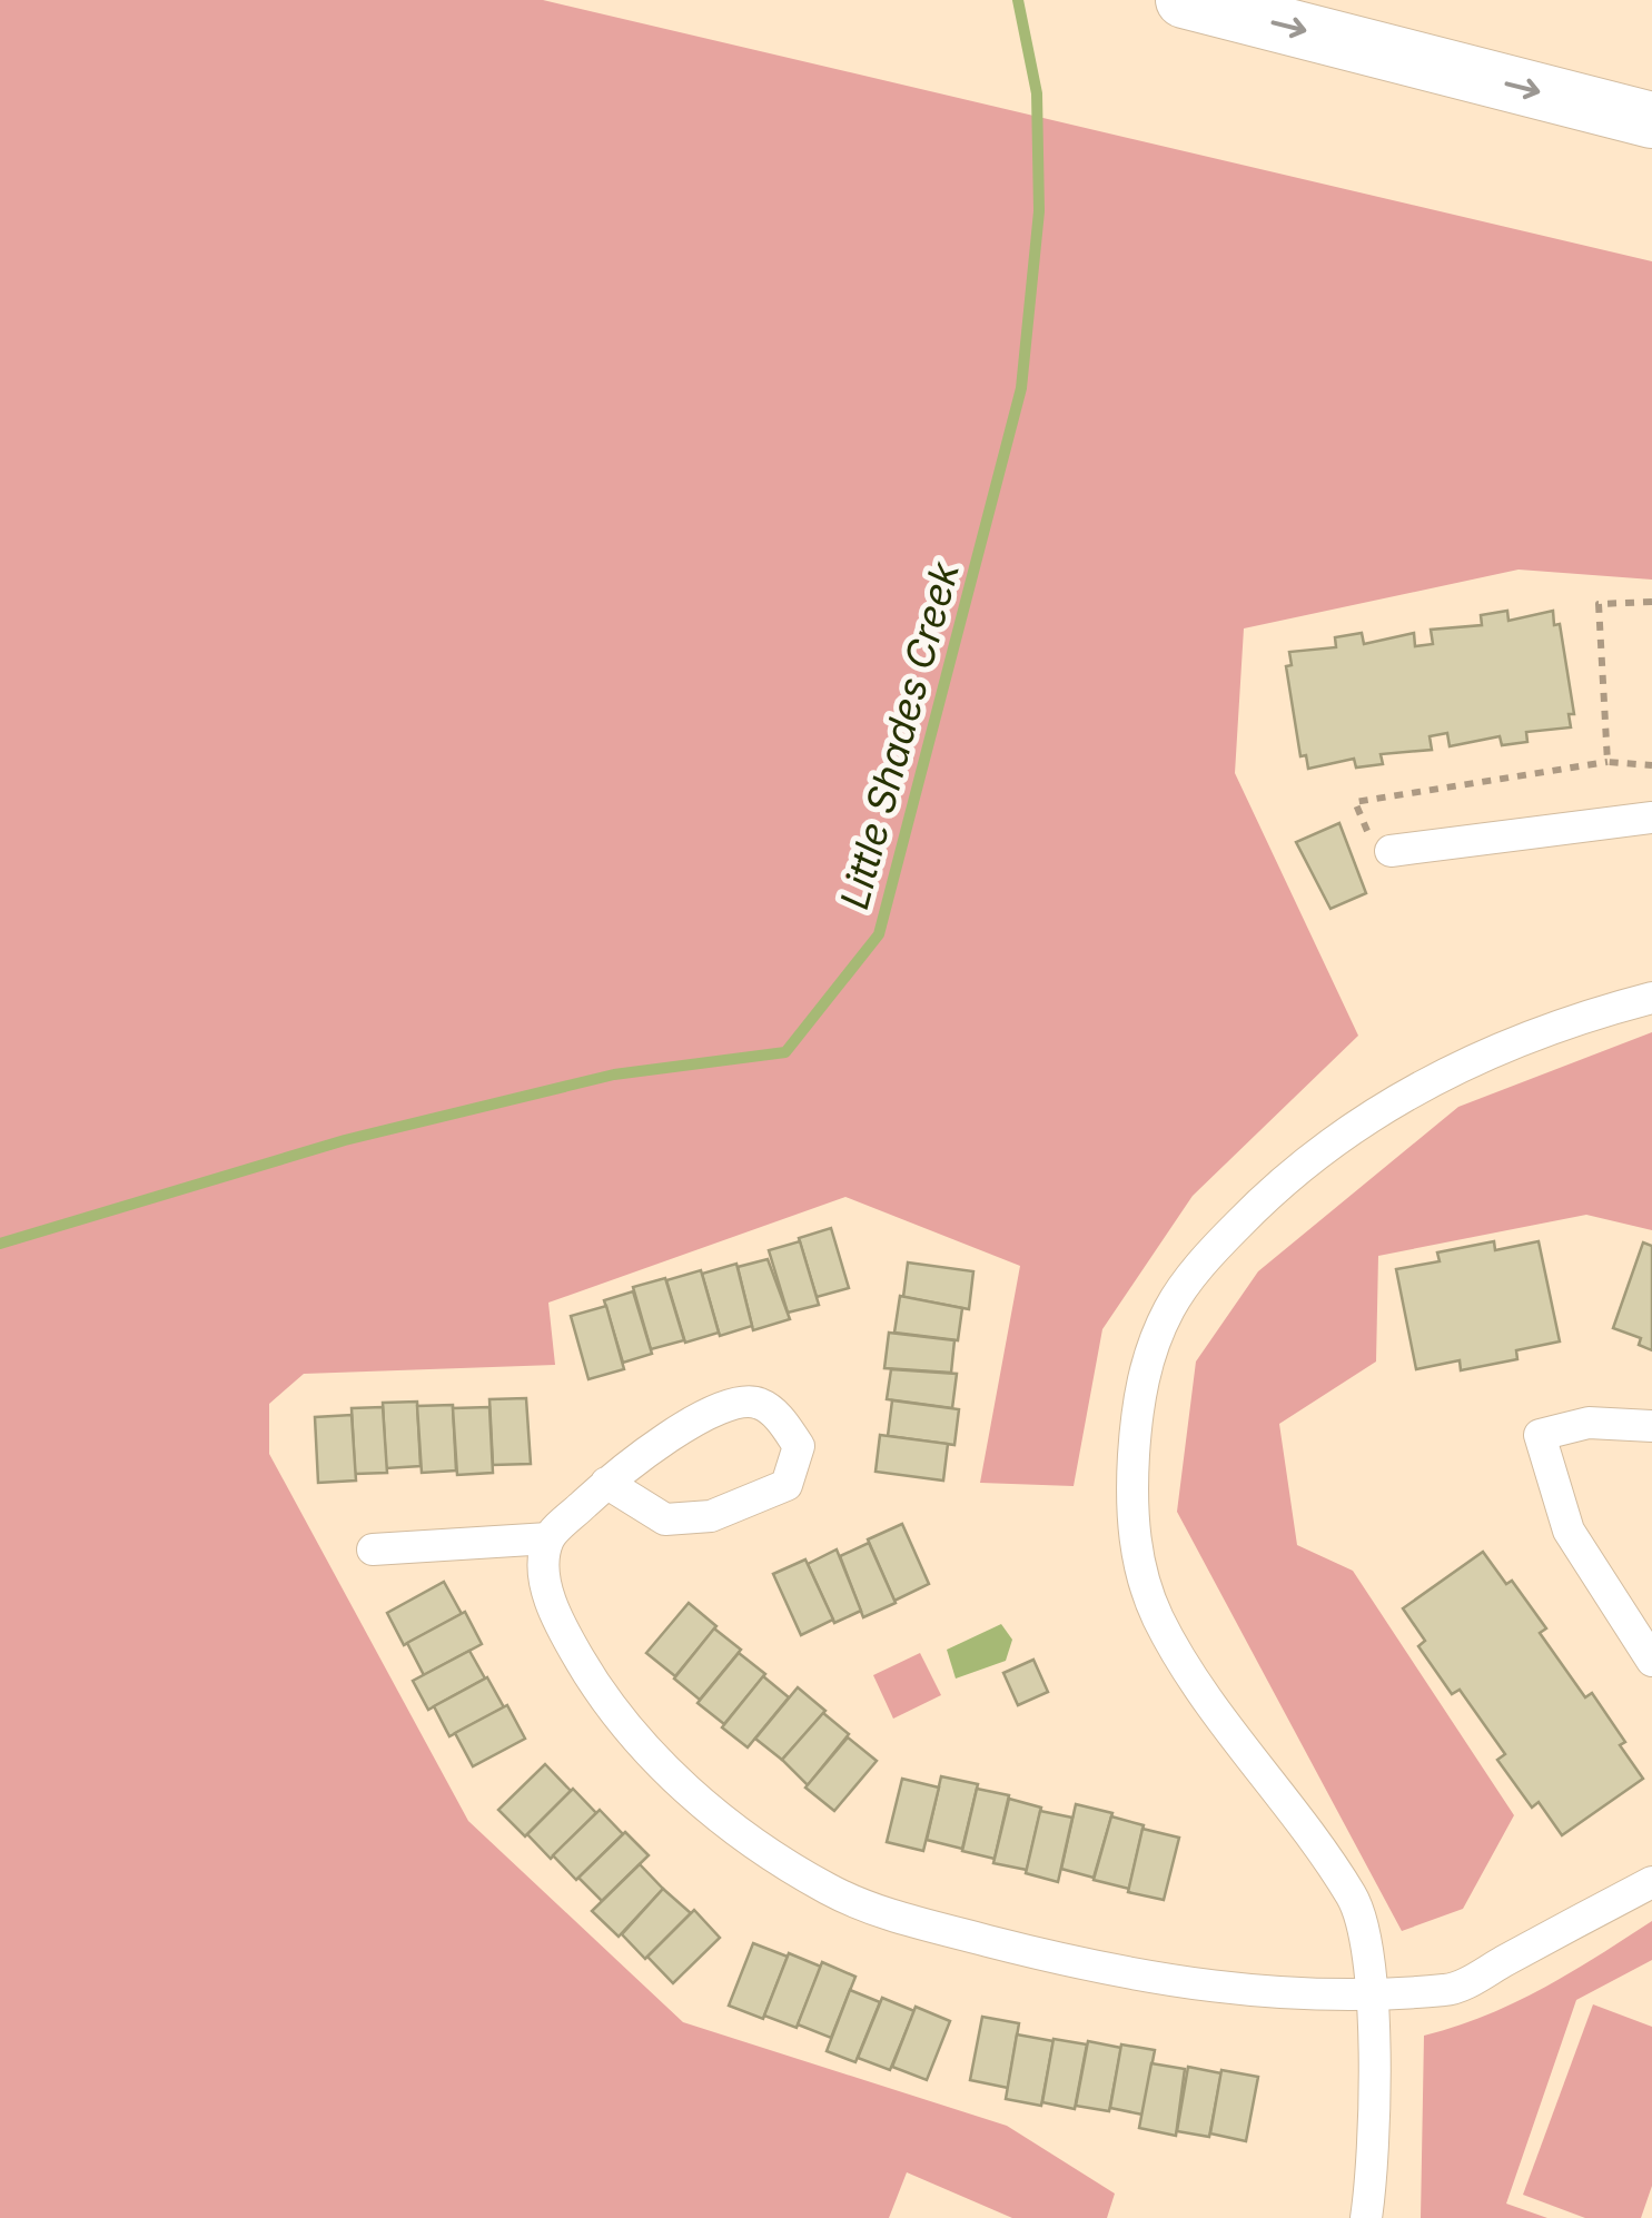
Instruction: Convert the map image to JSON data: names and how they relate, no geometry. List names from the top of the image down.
{
  "water": ["Little Shades Creek"]
}
